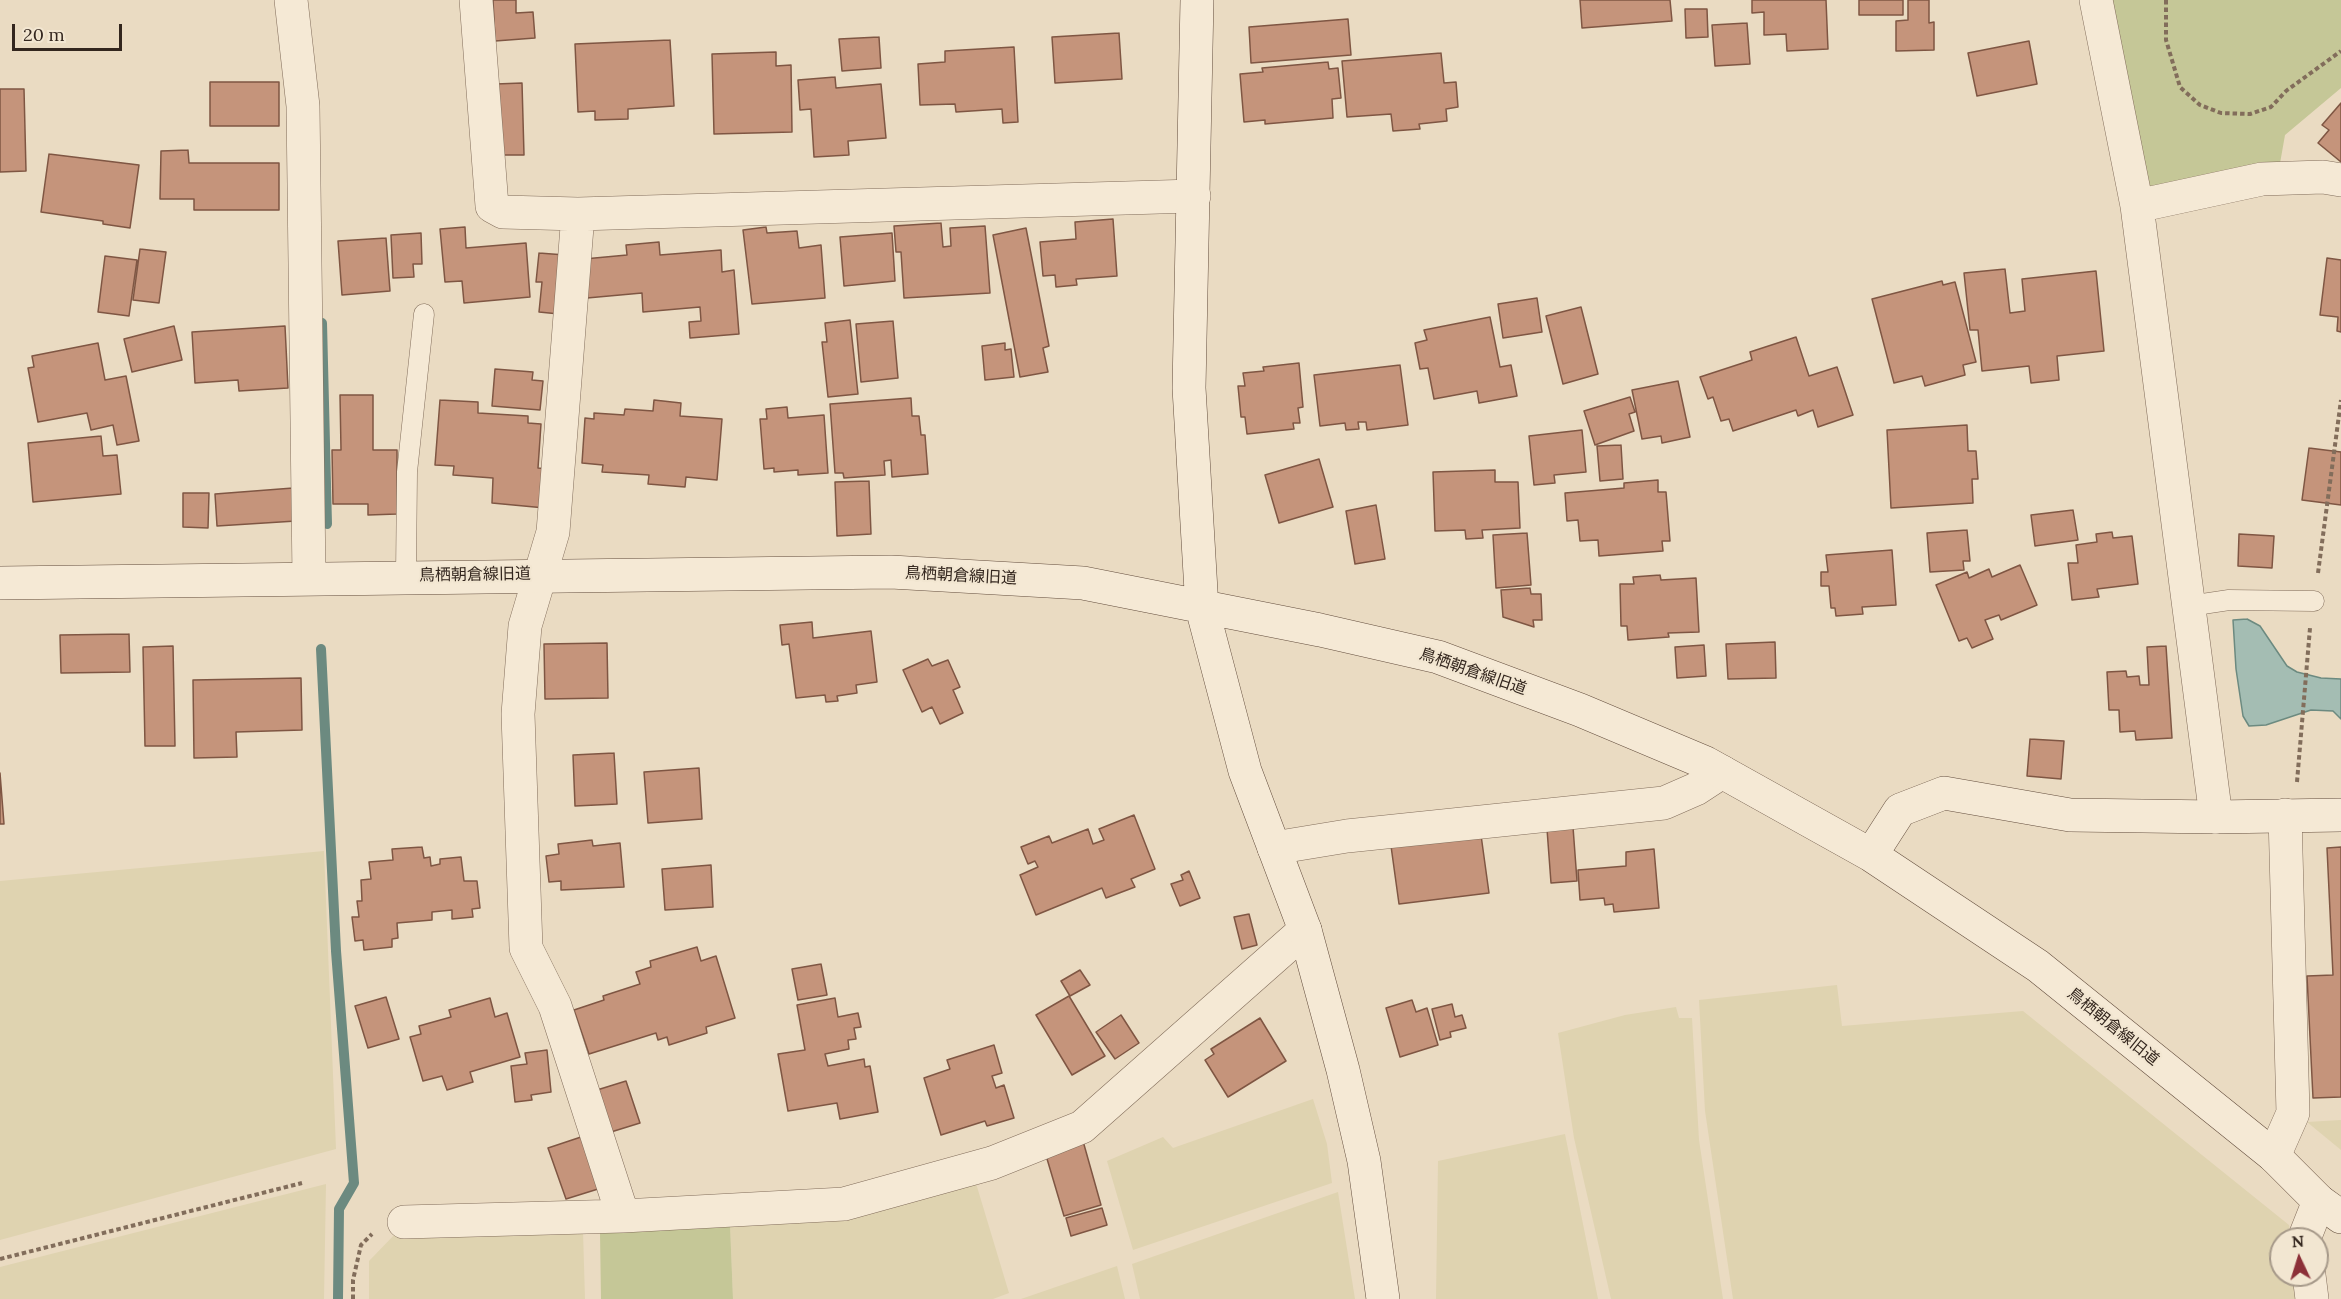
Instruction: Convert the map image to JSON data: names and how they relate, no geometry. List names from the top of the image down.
{
  "streets": {
    "street": ["鳥栖朝倉線旧道"]
  },
  "scale_bar": "20 m",
  "north": "top"
}
